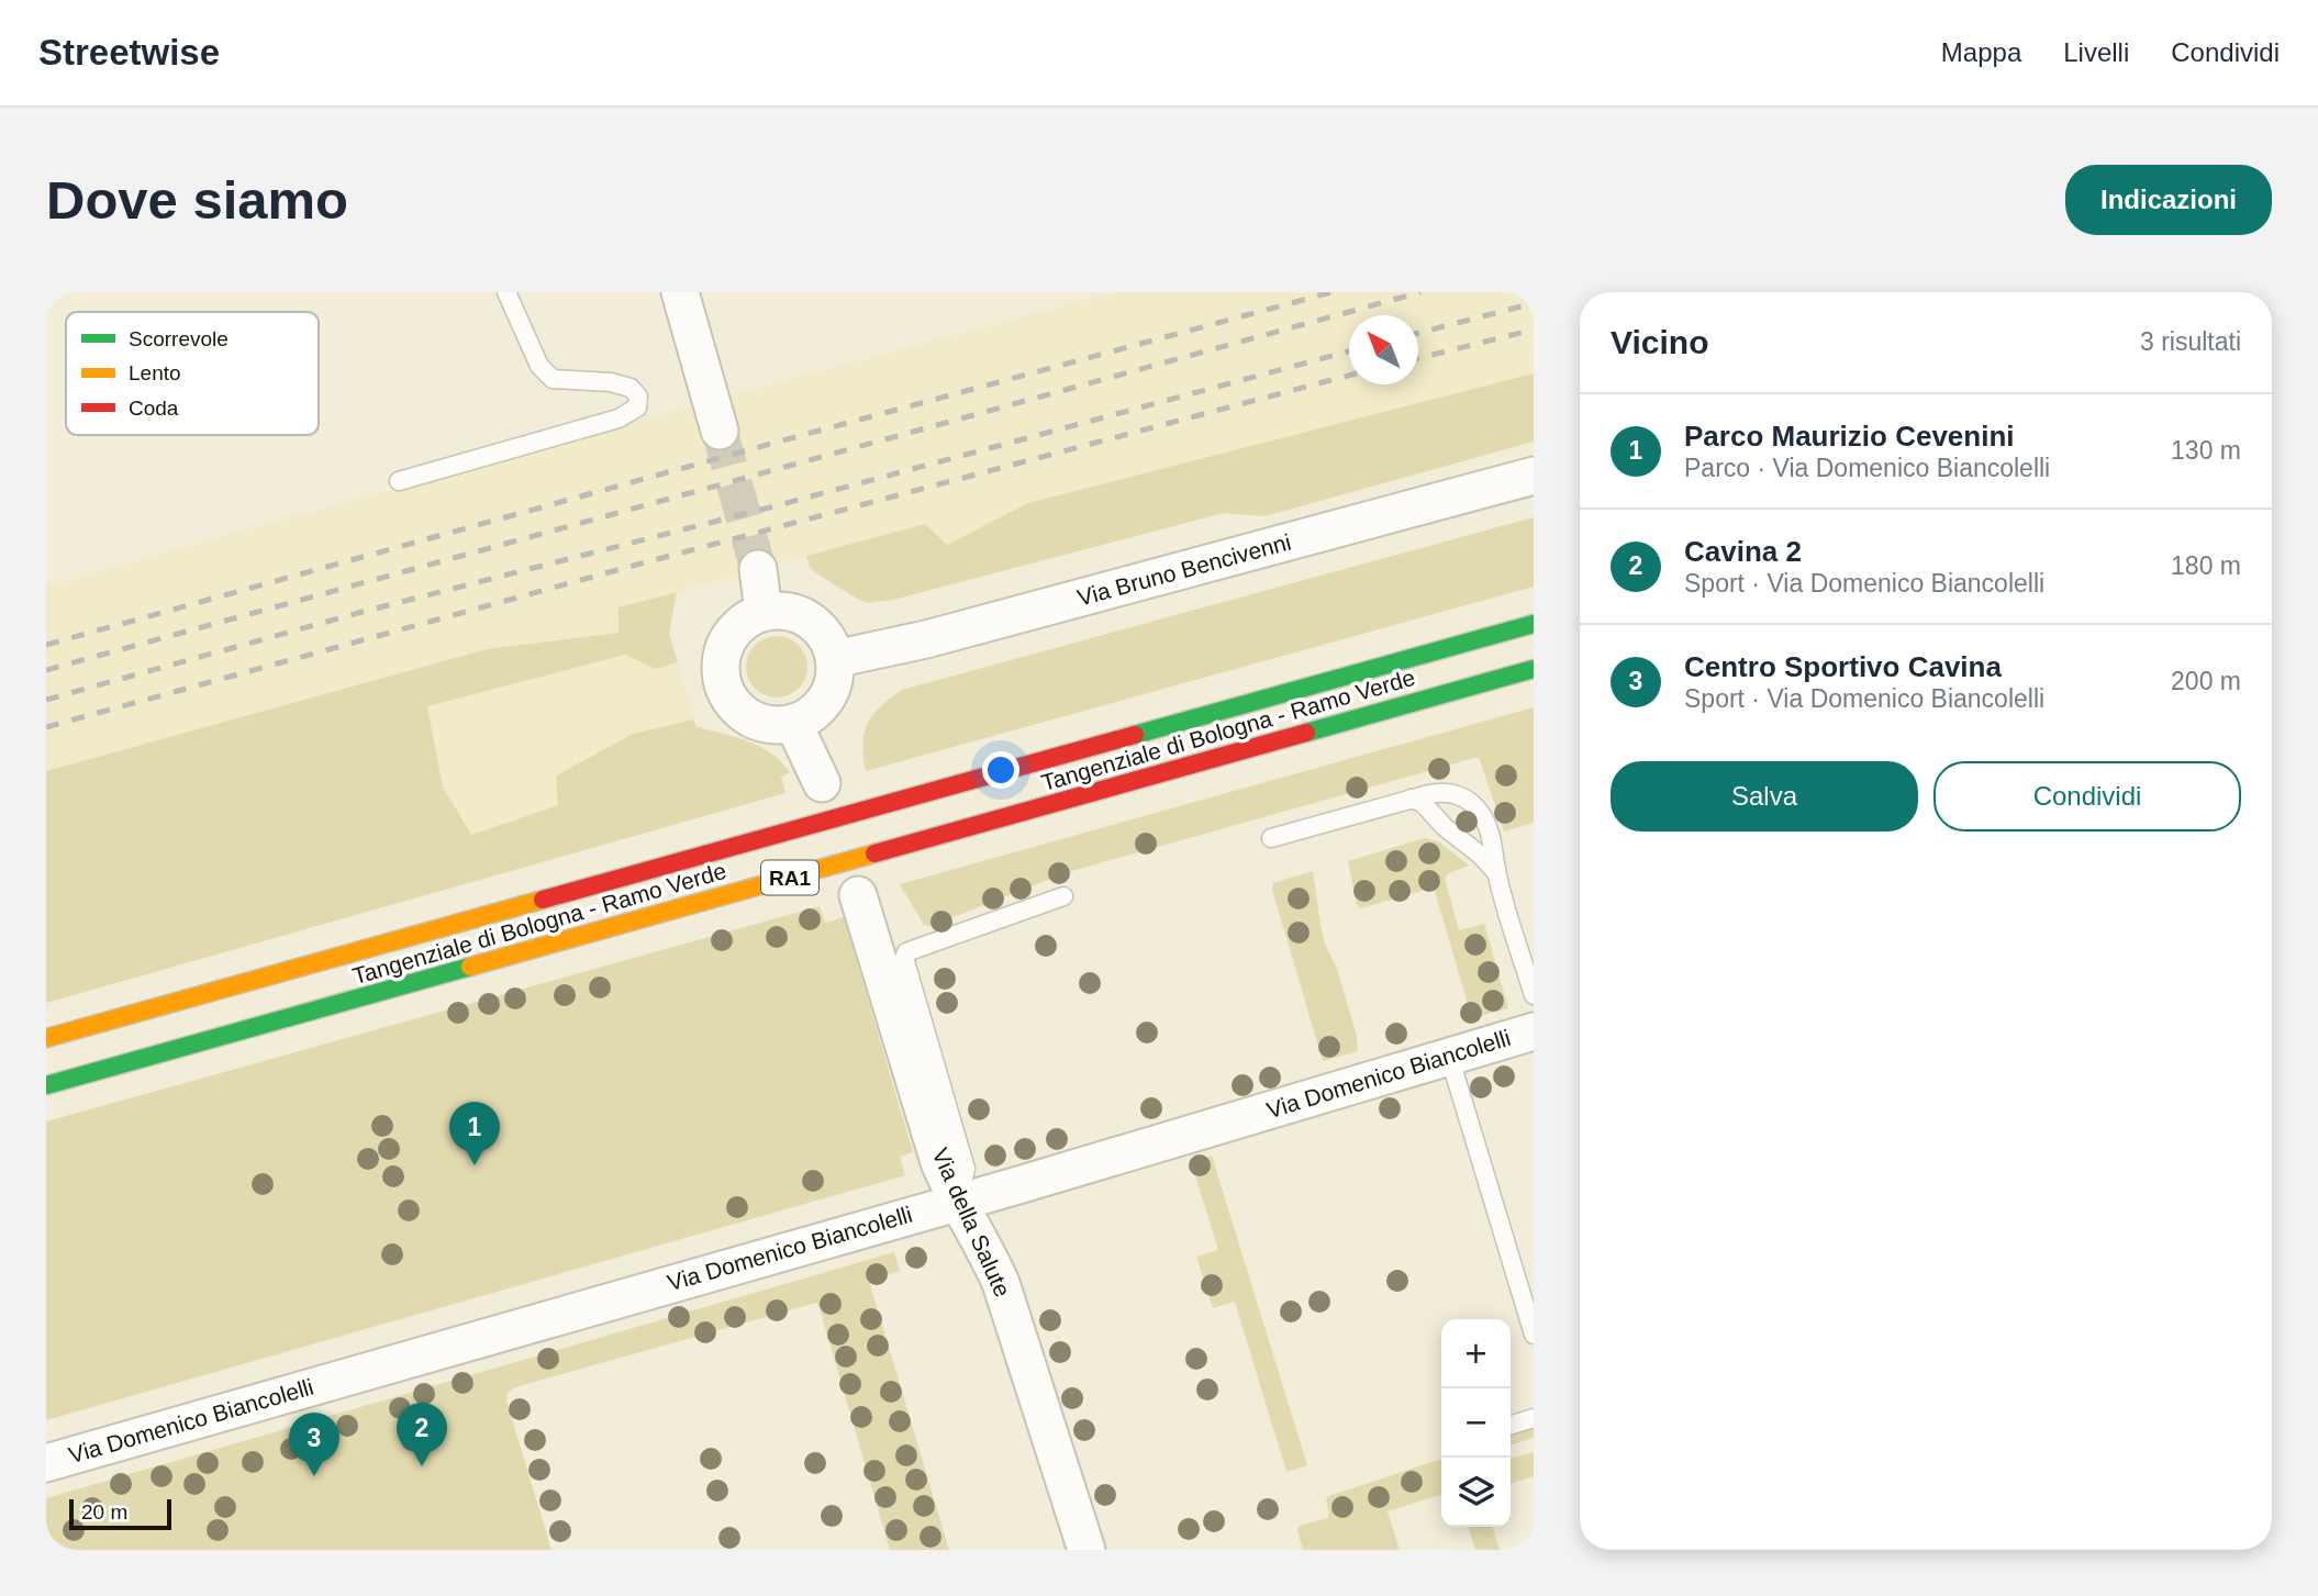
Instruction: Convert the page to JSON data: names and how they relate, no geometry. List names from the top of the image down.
{
  "streets": {
    "highway": ["Tangenziale di Bologna - Ramo Verde", "RA1"],
    "street": ["Via Bruno Bencivenni", "Via Domenico Biancolelli", "Via della Salute"]
  },
  "crossings": [
    ["Via Domenico Biancolelli", "Via della Salute"]
  ],
  "legend": ["Scorrevole", "Lento", "Coda"],
  "scale_bar": "20 m",
  "north": "top left",
  "page": {
    "header": "Streetwise",
    "nav": ["Mappa", "Livelli", "Condividi"],
    "buttons": [
      "Indicazioni",
      ["Salva", "Condividi"]
    ],
    "title": "Dove siamo",
    "heading": ["Vicino", "3 risultati"],
    "list": [
      {
        "mark": "1",
        "name": "Parco Maurizio Cevenini",
        "note": "Parco · Via Domenico Biancolelli",
        "value": "130 m"
      },
      {
        "mark": "2",
        "name": "Cavina 2",
        "note": "Sport · Via Domenico Biancolelli",
        "value": "180 m"
      },
      {
        "mark": "3",
        "name": "Centro Sportivo Cavina",
        "note": "Sport · Via Domenico Biancolelli",
        "value": "200 m"
      }
    ],
    "pins": ["1", "2", "3"],
    "map_buttons": ["+", "−"],
    "scale": "20 m"
  }
}
